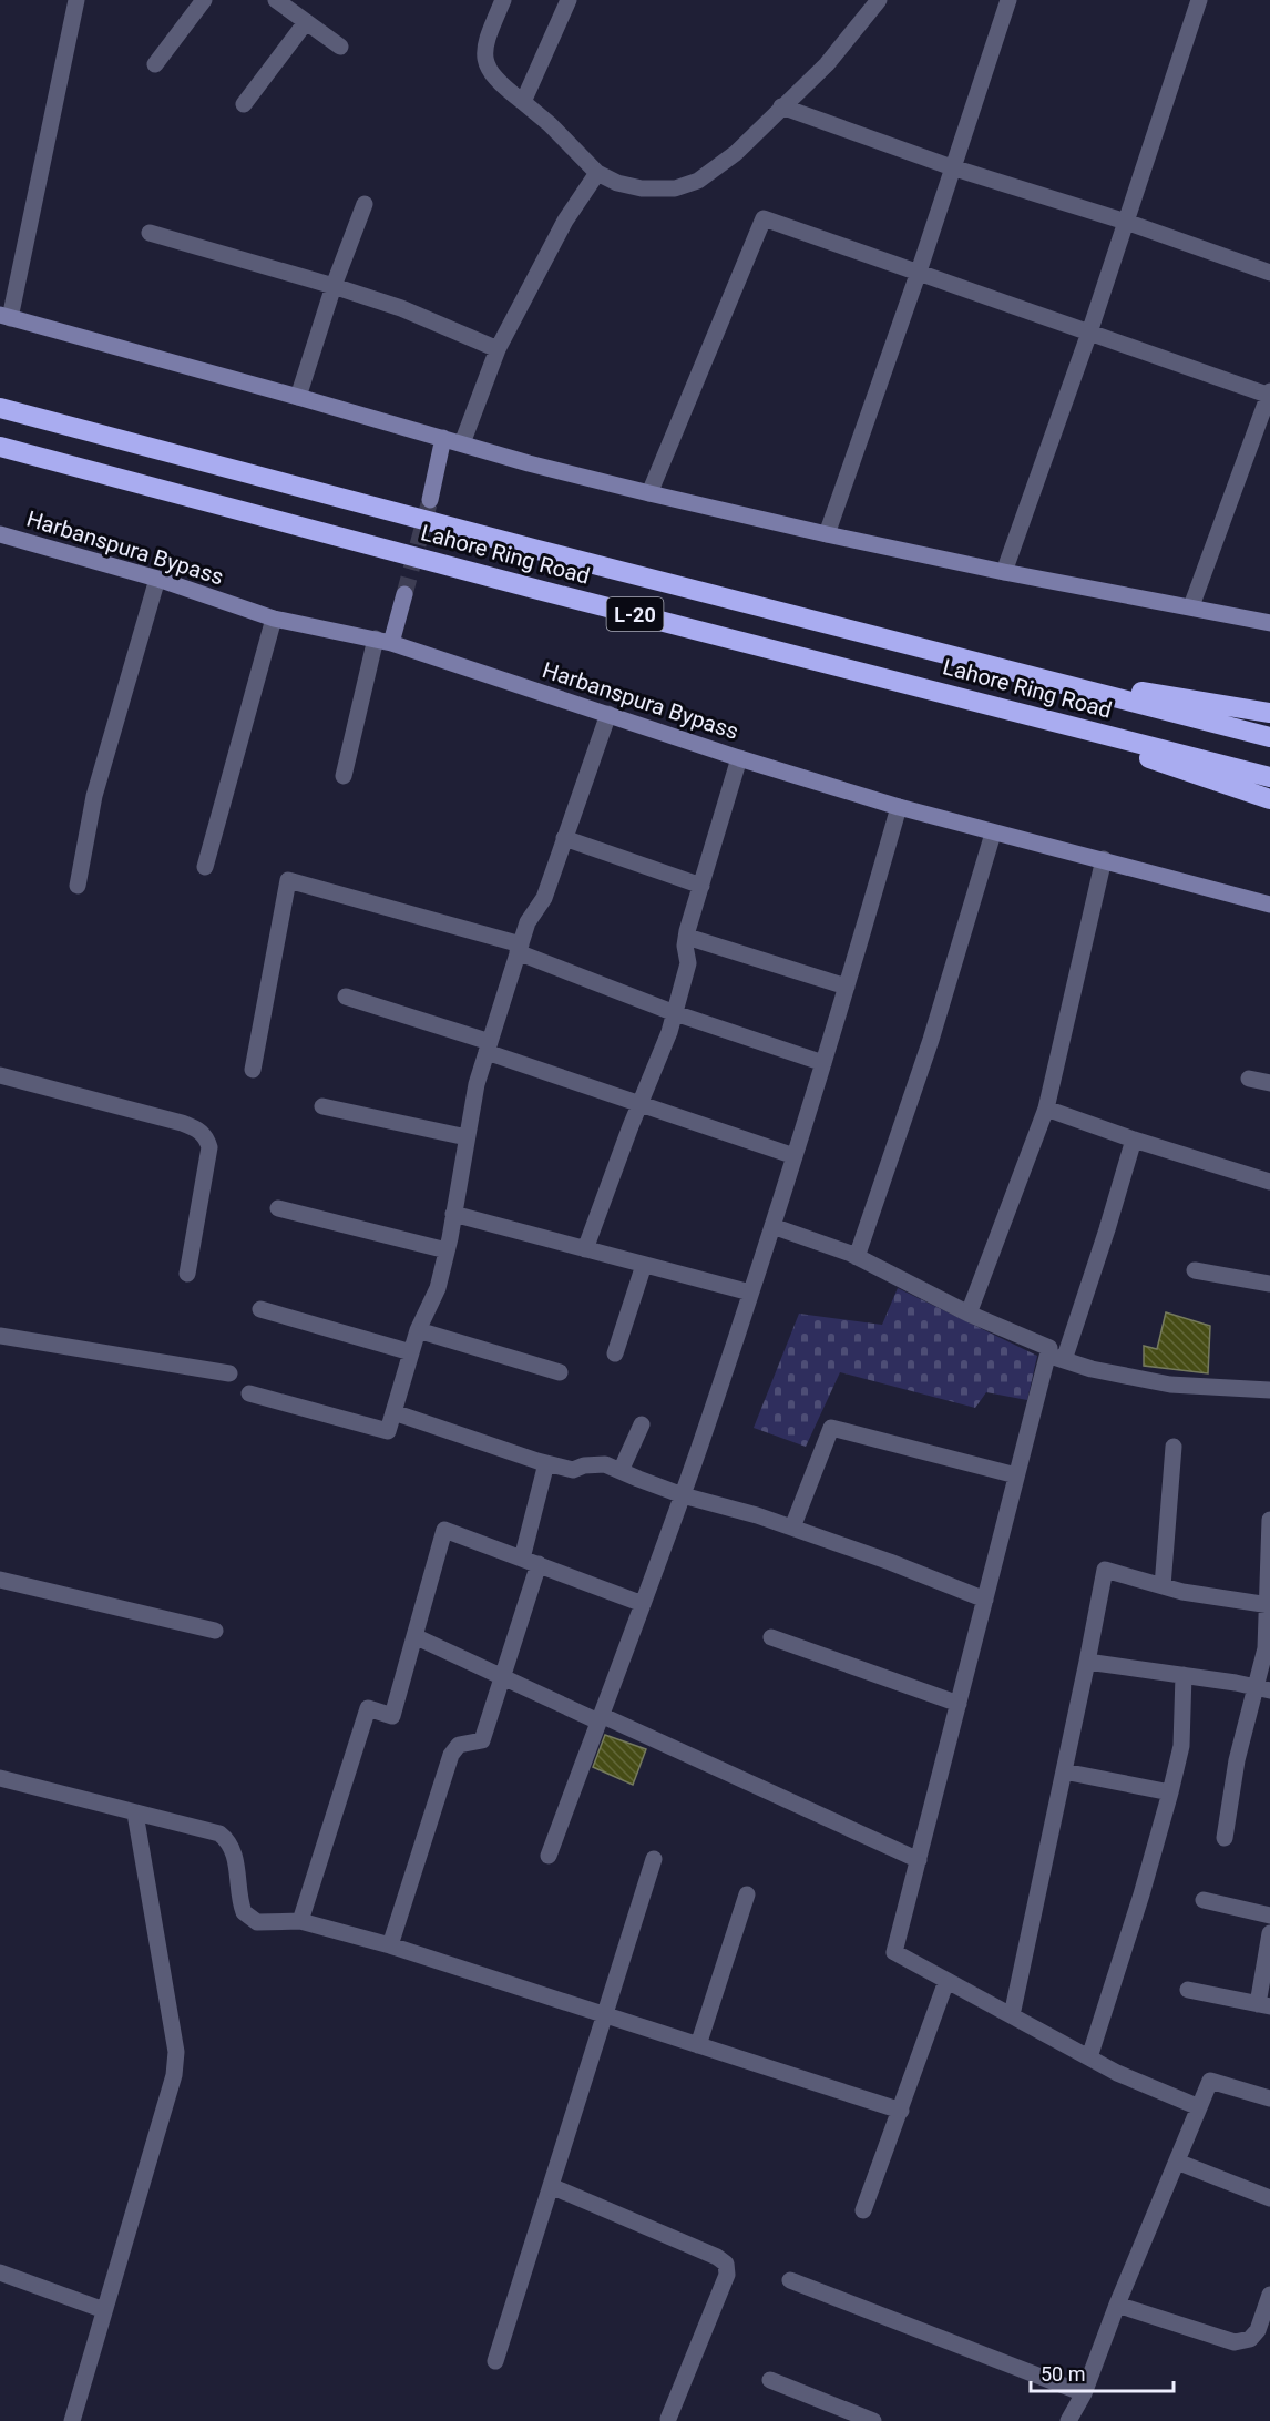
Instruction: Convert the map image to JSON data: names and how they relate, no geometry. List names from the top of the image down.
{
  "streets": {
    "highway": ["Lahore Ring Road", "L-20"],
    "street": ["Harbanspura Bypass"]
  },
  "scale_bar": "50 m"
}
